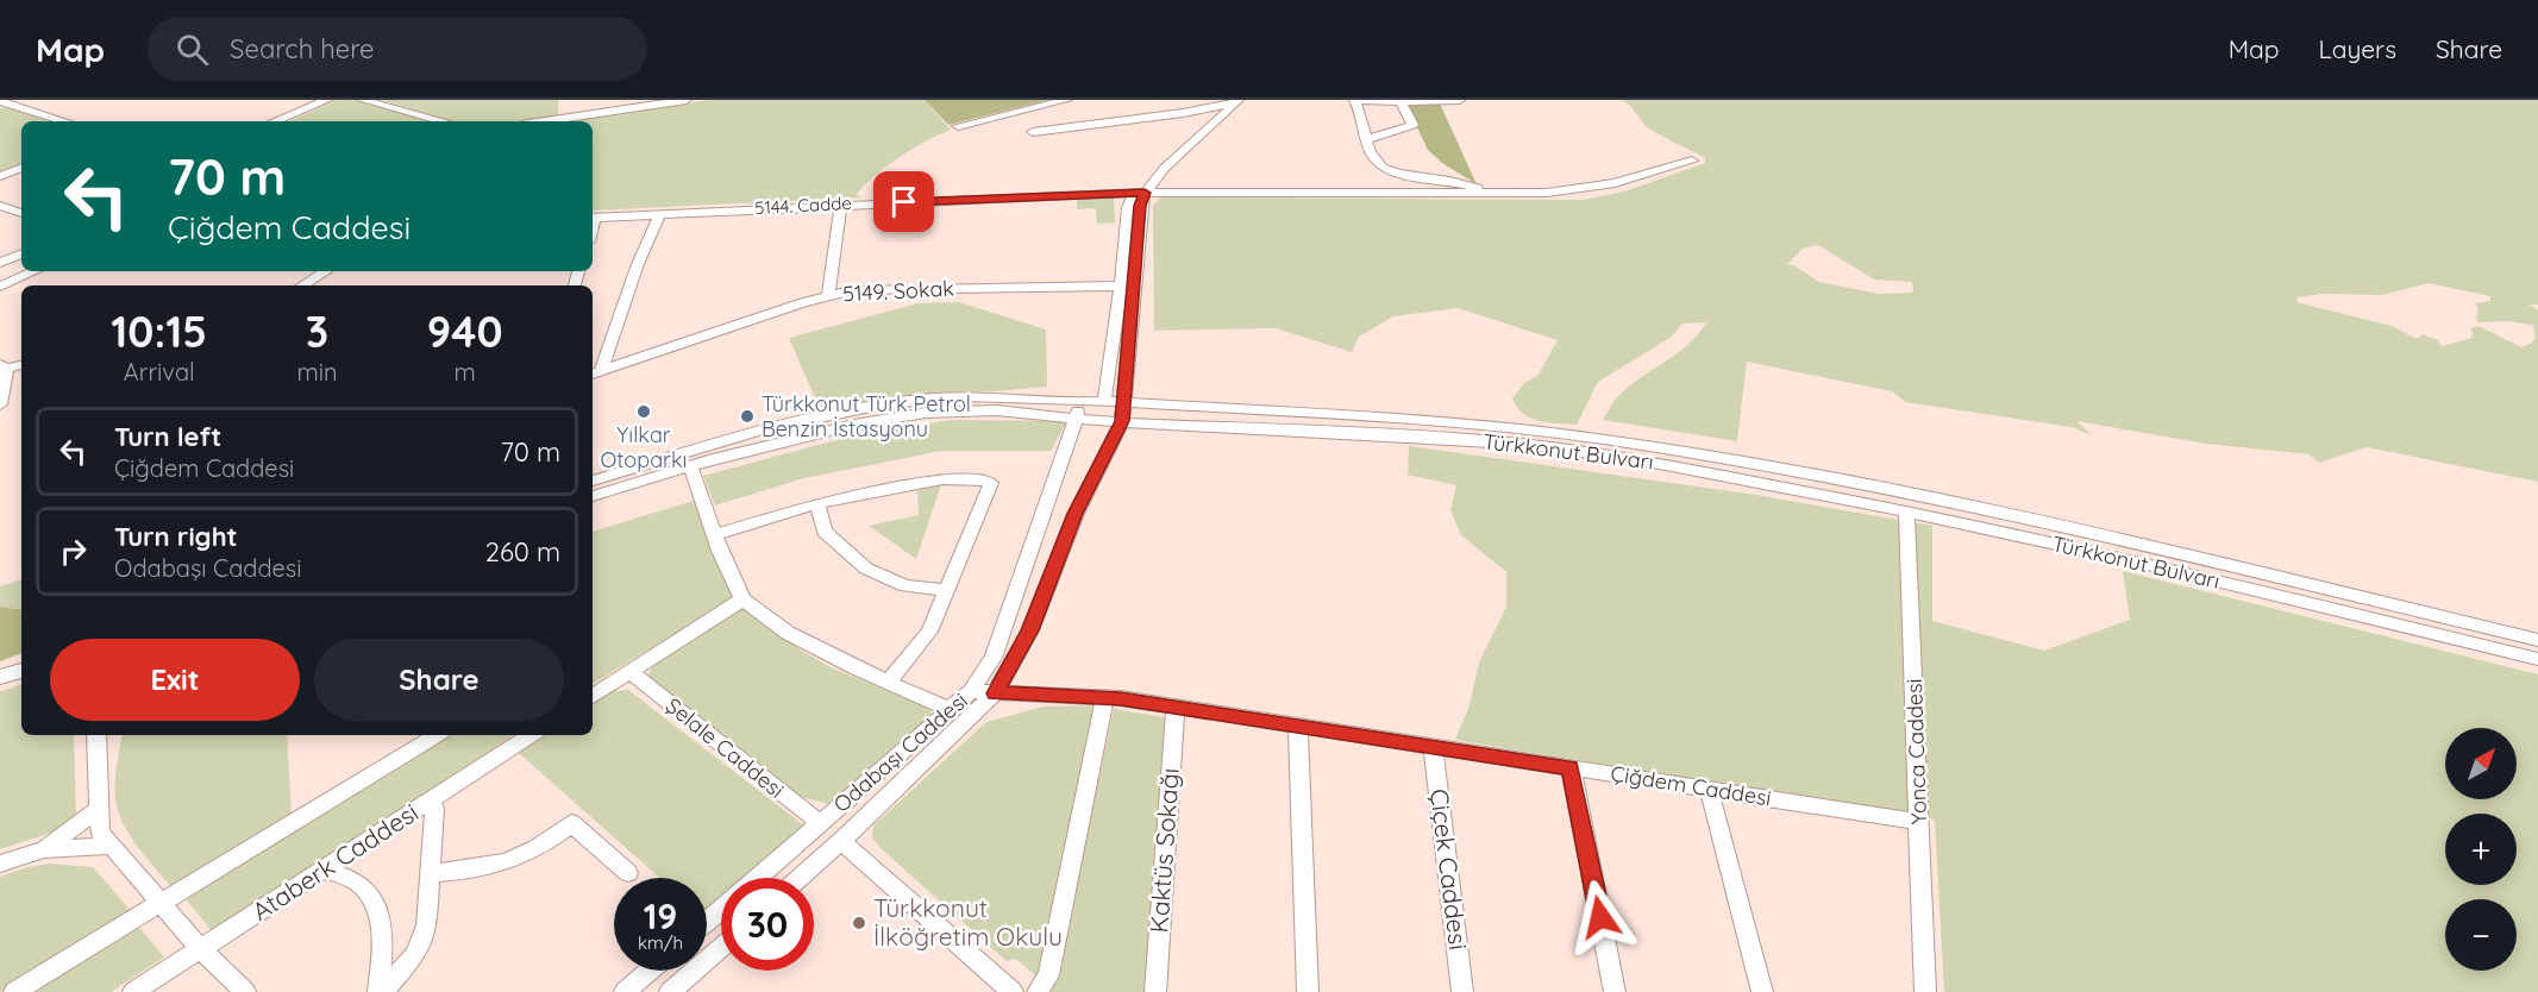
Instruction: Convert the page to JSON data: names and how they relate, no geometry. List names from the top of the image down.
{
  "streets": {
    "street": [
      "5144. Cadde",
      "5149. Sokak",
      "Türkkonut Bulvarı",
      "Şelale Caddesi",
      "Yonca Caddesi",
      "Odabaşı Caddesi",
      "Çiğdem Caddesi",
      "Kaktüs Sokağı",
      "Ataberk Caddesi",
      "Çiçek Caddesi"
    ]
  },
  "crossings": [
    ["Türkkonut Bulvarı", "Yonca Caddesi"],
    ["Türkkonut Bulvarı", "Odabaşı Caddesi"],
    ["Şelale Caddesi", "Odabaşı Caddesi"],
    ["Yonca Caddesi", "Çiğdem Caddesi"],
    ["Odabaşı Caddesi", "Çiğdem Caddesi"],
    ["Çiğdem Caddesi", "Kaktüs Sokağı"],
    ["Çiğdem Caddesi", "Çiçek Caddesi"]
  ],
  "places": ["Yılkar Otoparkı", "Türkkonut Türk Petrol Benzin İstasyonu", "Türkkonut İlköğretim Okulu"],
  "north": "top right",
  "page": {
    "header": "Map",
    "search": "Search here",
    "nav": ["Map", "Layers", "Share"],
    "turn": ["70 m", "Çiğdem Caddesi"],
    "eta": [
      "10:15",
      "Arrival",
      "3",
      "min",
      "940",
      "m"
    ],
    "list": [
      {
        "name": "Turn left",
        "note": "Çiğdem Caddesi",
        "value": "70 m"
      },
      {
        "name": "Turn right",
        "note": "Odabaşı Caddesi",
        "value": "260 m"
      }
    ],
    "buttons": ["Exit", "Share"],
    "map_buttons": ["+", "−"],
    "speed": "19 km/h",
    "limit": "30"
  }
}
